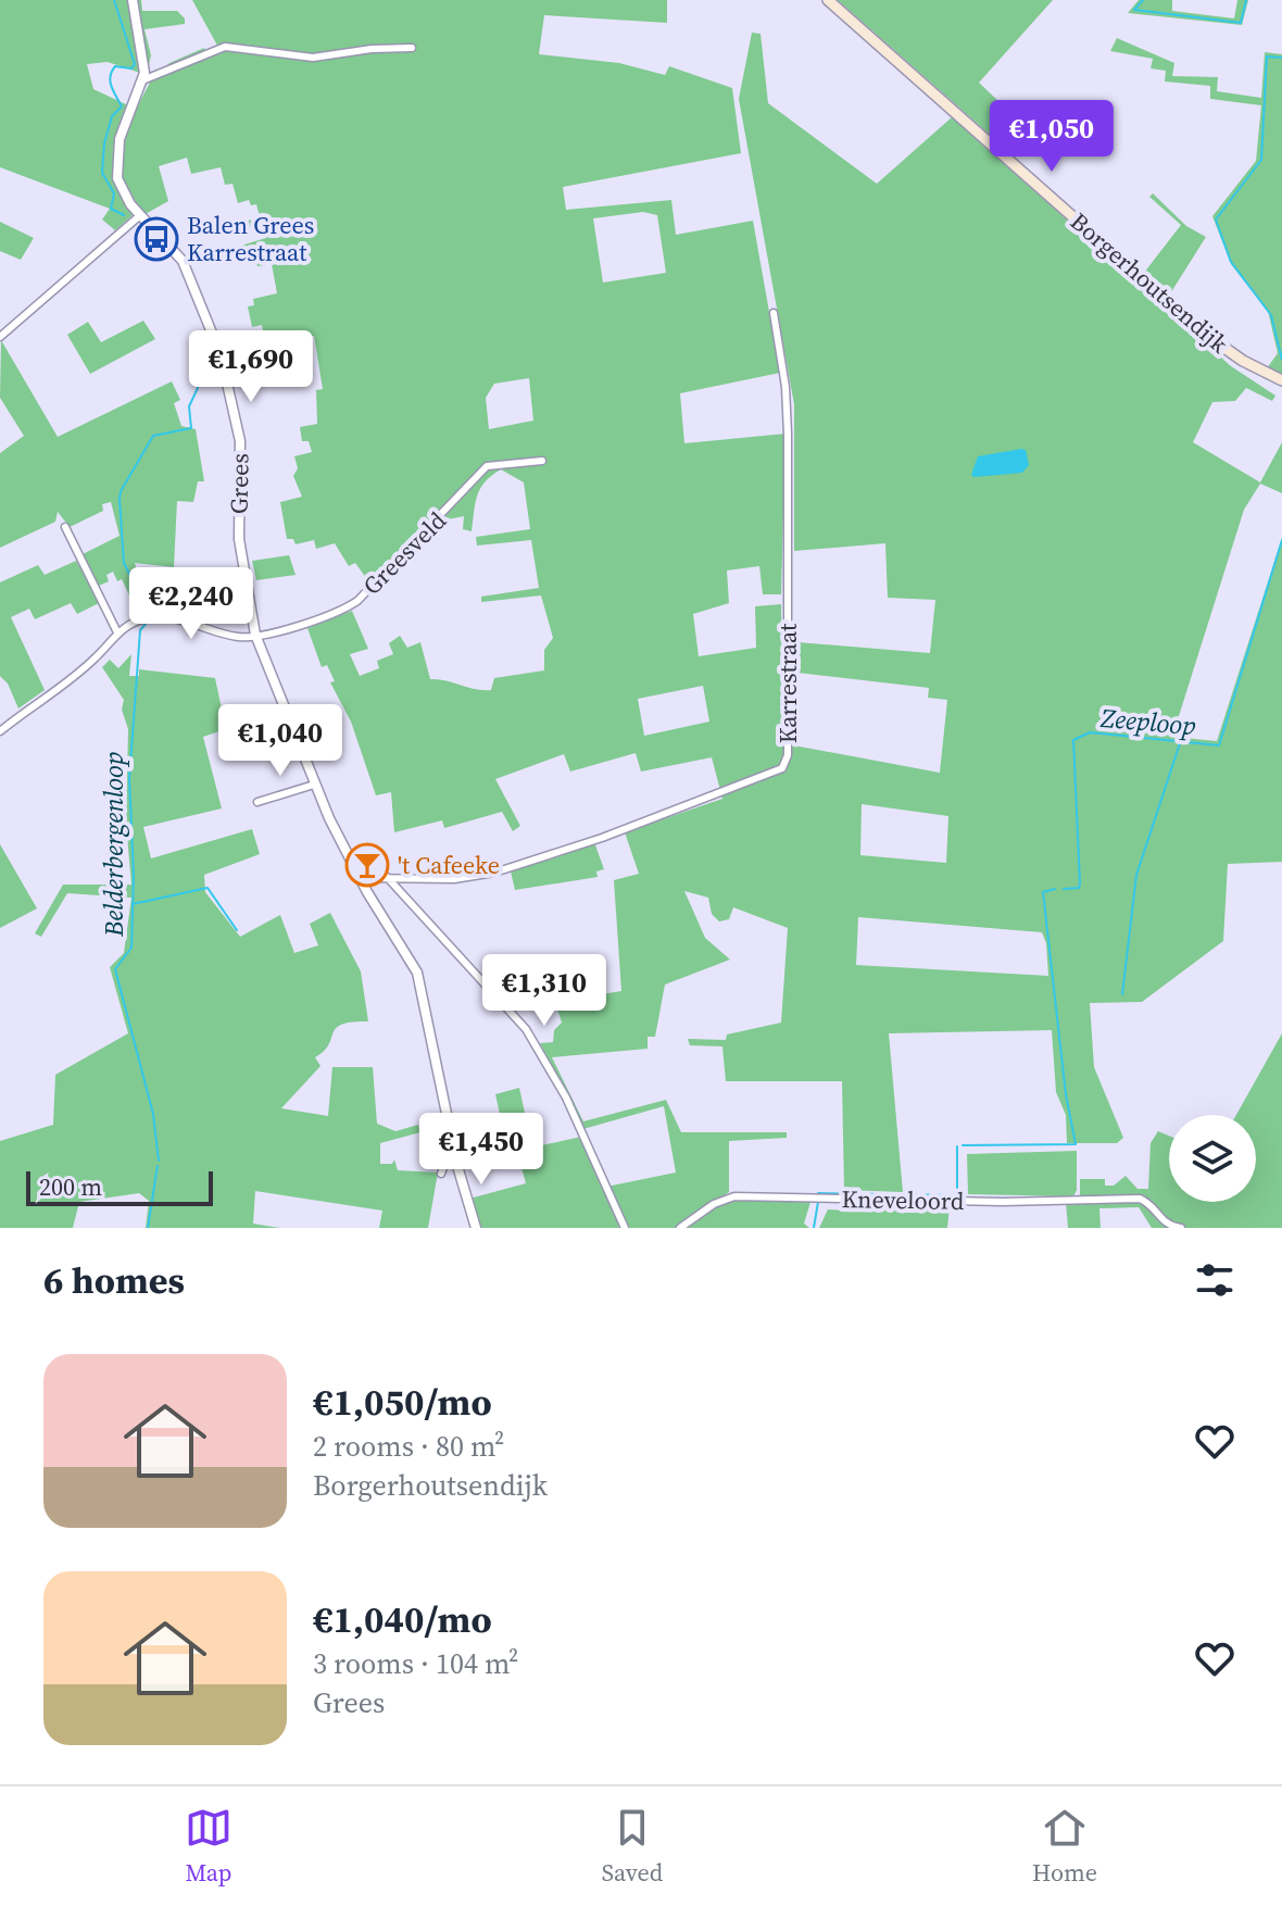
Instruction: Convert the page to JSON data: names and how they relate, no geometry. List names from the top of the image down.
{
  "streets": {
    "main road": ["Borgerhoutsendijk"],
    "street": [
      "Grees",
      "Greesveld",
      "Karrestraat",
      "Kneveloord"
    ]
  },
  "crossings": [
    ["Grees", "Greesveld"],
    ["Grees", "Karrestraat"]
  ],
  "water": ["Zeeploop", "Belderbergenloop"],
  "places": {
    "bus stop": ["Balen Grees Karrestraat"],
    "bar": ["'t Cafeeke"]
  },
  "scale_bar": "200 m",
  "page": {
    "price": [
      "€1,050",
      "€1,690",
      "€2,240",
      "€1,040",
      "€1,310",
      "€1,450"
    ],
    "scale": "200 m",
    "heading": "6 homes",
    "list": [
      {
        "name": "€1,050/mo",
        "note": "2 rooms · 80 m² · Borgerhoutsendijk"
      },
      {
        "name": "€1,040/mo",
        "note": "3 rooms · 104 m² · Grees"
      }
    ],
    "tabs": ["Map", "Saved", "Home"]
  }
}
